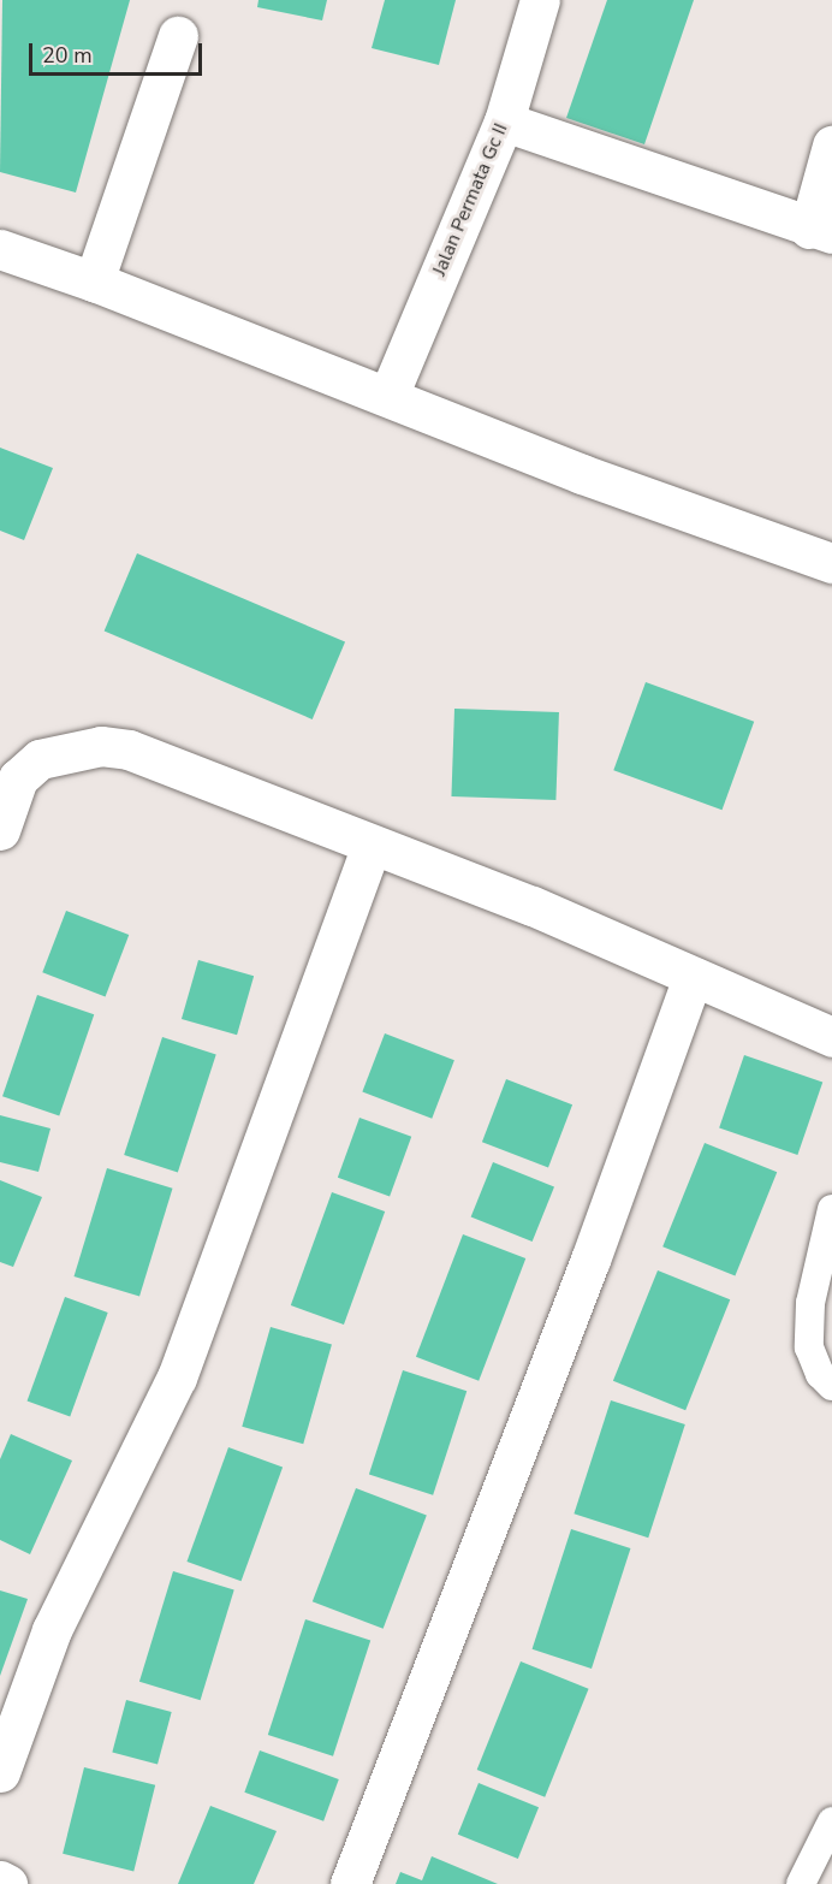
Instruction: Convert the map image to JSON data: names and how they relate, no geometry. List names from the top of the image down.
{
  "streets": {
    "street": ["Jalan Permata Gc II"]
  },
  "scale_bar": "20 m"
}
